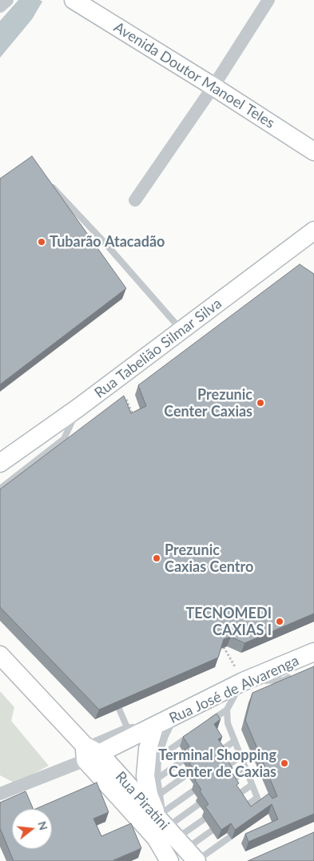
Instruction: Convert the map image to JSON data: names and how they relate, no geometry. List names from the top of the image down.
{
  "streets": {
    "main road": [
      "Avenida Doutor Manoel Teles",
      "Rua Tabelião Silmar Silva",
      "Rua José de Alvarenga",
      "Rua Piratini"
    ]
  },
  "crossings": [
    ["Rua José de Alvarenga", "Rua Piratini"]
  ],
  "places": [
    "Tubarão Atacadão",
    "Prezunic Center Caxias",
    "Prezunic Caxias Centro",
    "TECNOMEDI CAXIAS I",
    "Terminal Shopping Center de Caxias"
  ],
  "north": "right"
}
